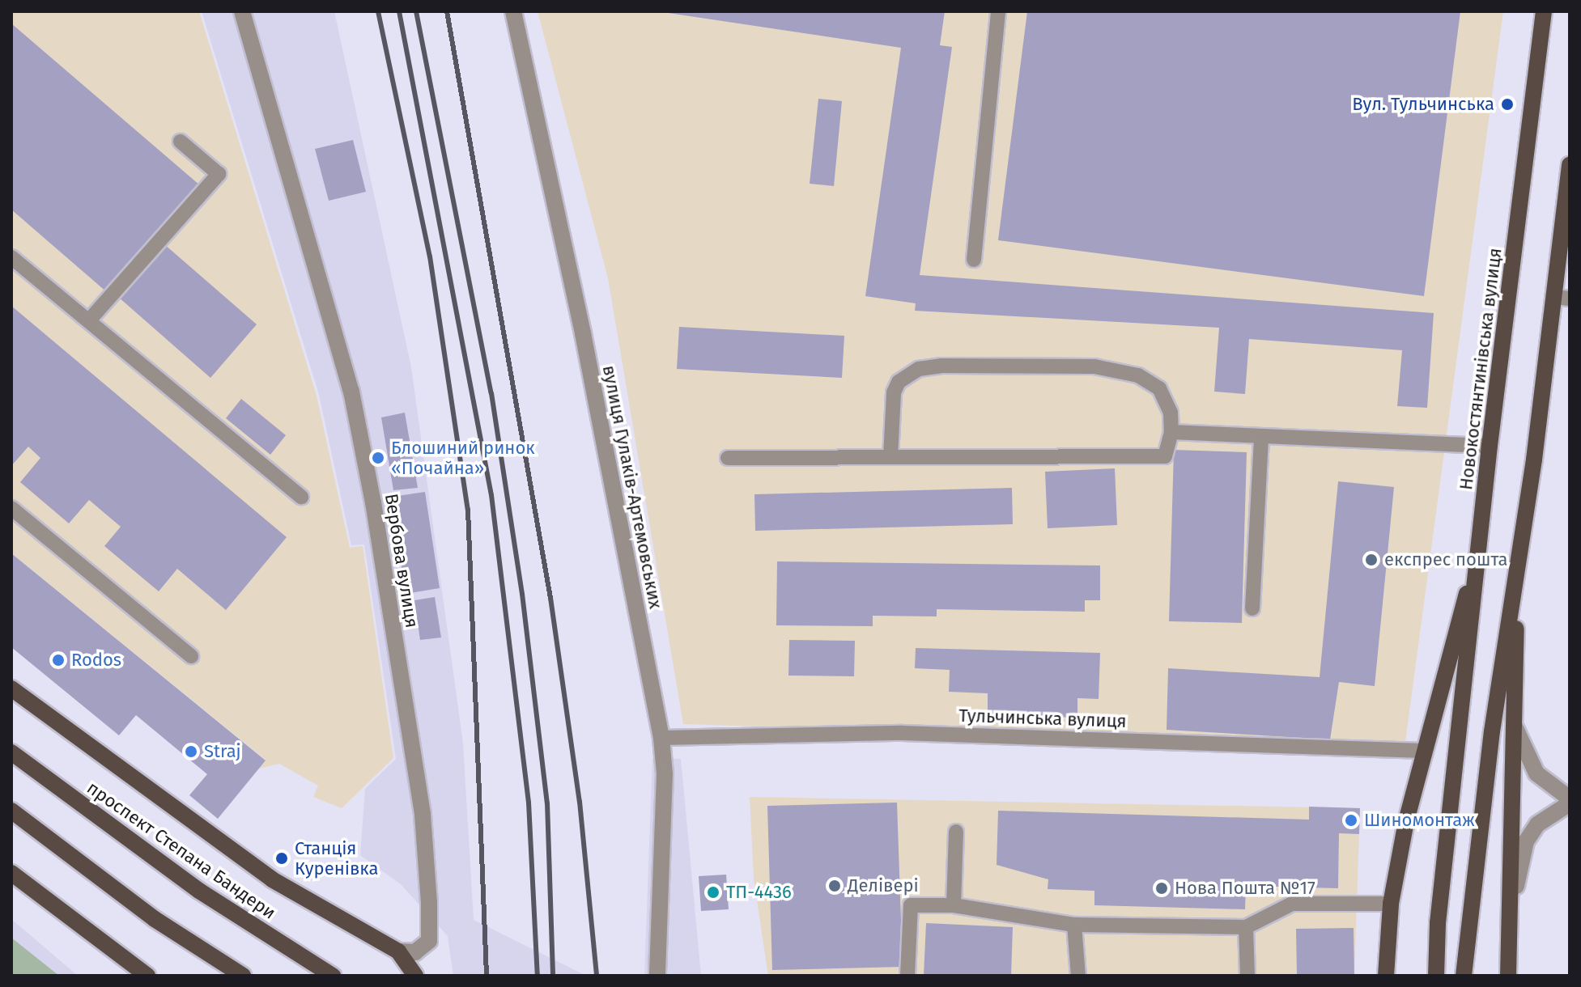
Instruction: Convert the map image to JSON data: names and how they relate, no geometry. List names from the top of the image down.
{
  "streets": {
    "main road": ["Новокостянтинівська вулиця", "проспект Степана Бандери"],
    "street": ["вулиця Гулаків-Артемовських", "Вербова вулиця"],
    "lane": ["Тульчинська вулиця"]
  },
  "crossings": [
    ["вулиця Гулаків-Артемовських", "Тульчинська вулиця"]
  ],
  "places": [
    "Вул. Тульчинська",
    "Блошиний ринок «Почайна»",
    "експрес пошта",
    "Rodos",
    "Straj",
    "Шиномонтаж",
    "Станція Куренівка",
    "Делівері",
    "Нова Пошта №17",
    "ТП-4436"
  ]
}
